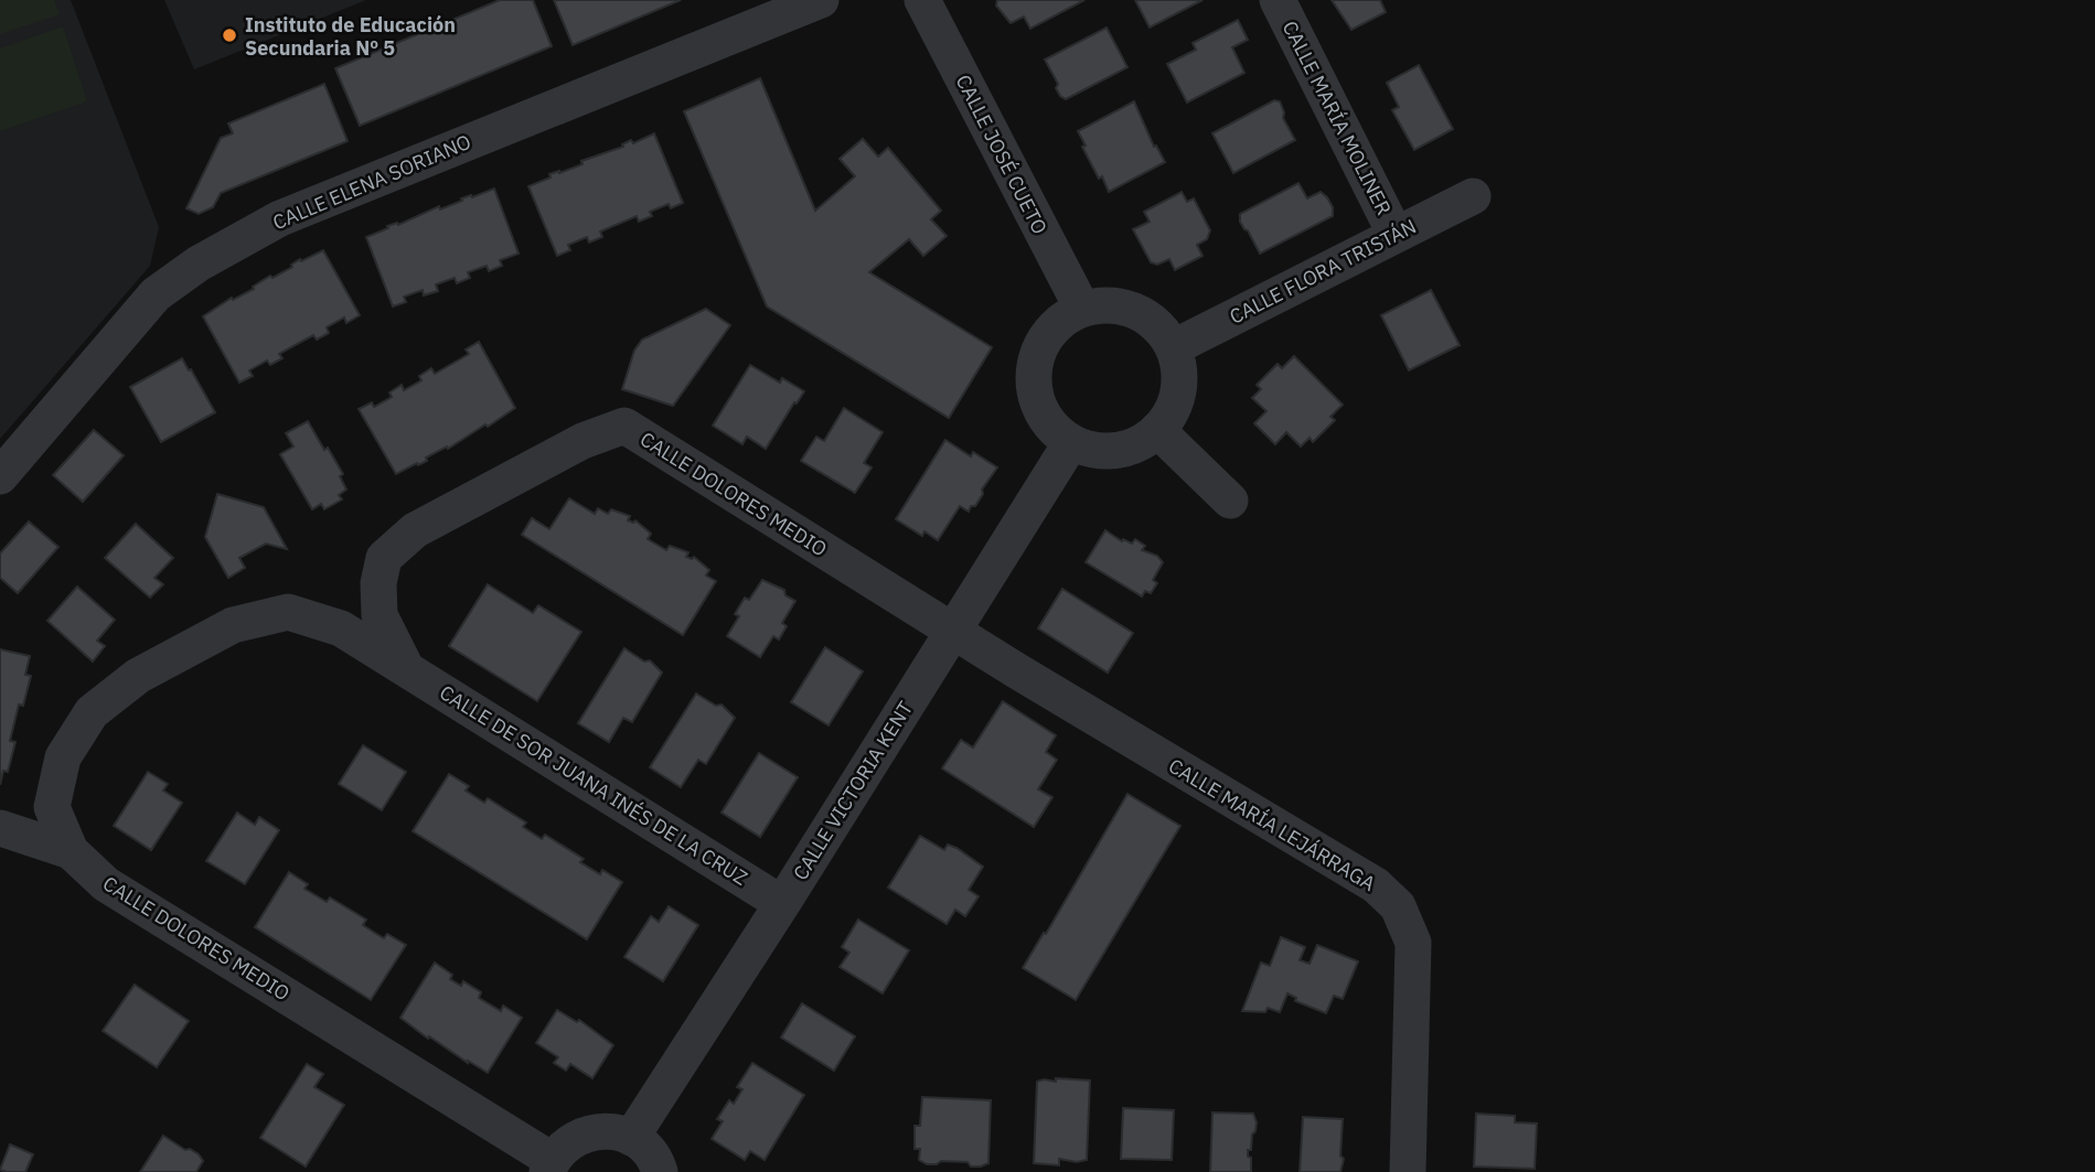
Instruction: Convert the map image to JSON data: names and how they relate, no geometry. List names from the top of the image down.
{
  "streets": {
    "street": [
      "CALLE MARÍA MOLINER",
      "CALLE JOSÉ CUETO",
      "CALLE ELENA SORIANO",
      "CALLE FLORA TRISTÁN",
      "CALLE DOLORES MEDIO",
      "CALLE DE SOR JUANA INÉS DE LA CRUZ",
      "CALLE VICTORIA KENT",
      "CALLE MARÍA LEJÁRRAGA"
    ]
  },
  "crossings": [
    ["CALLE MARÍA MOLINER", "CALLE FLORA TRISTÁN"],
    ["CALLE JOSÉ CUETO", "CALLE FLORA TRISTÁN"],
    ["CALLE JOSÉ CUETO", "CALLE VICTORIA KENT"],
    ["CALLE FLORA TRISTÁN", "CALLE VICTORIA KENT"],
    ["CALLE DOLORES MEDIO", "CALLE DE SOR JUANA INÉS DE LA CRUZ"],
    ["CALLE DOLORES MEDIO", "CALLE VICTORIA KENT"],
    ["CALLE DOLORES MEDIO", "CALLE MARÍA LEJÁRRAGA"],
    ["CALLE DE SOR JUANA INÉS DE LA CRUZ", "CALLE VICTORIA KENT"],
    ["CALLE VICTORIA KENT", "CALLE MARÍA LEJÁRRAGA"]
  ],
  "places": ["Instituto de Educación Secundaria Nº 5"]
}
